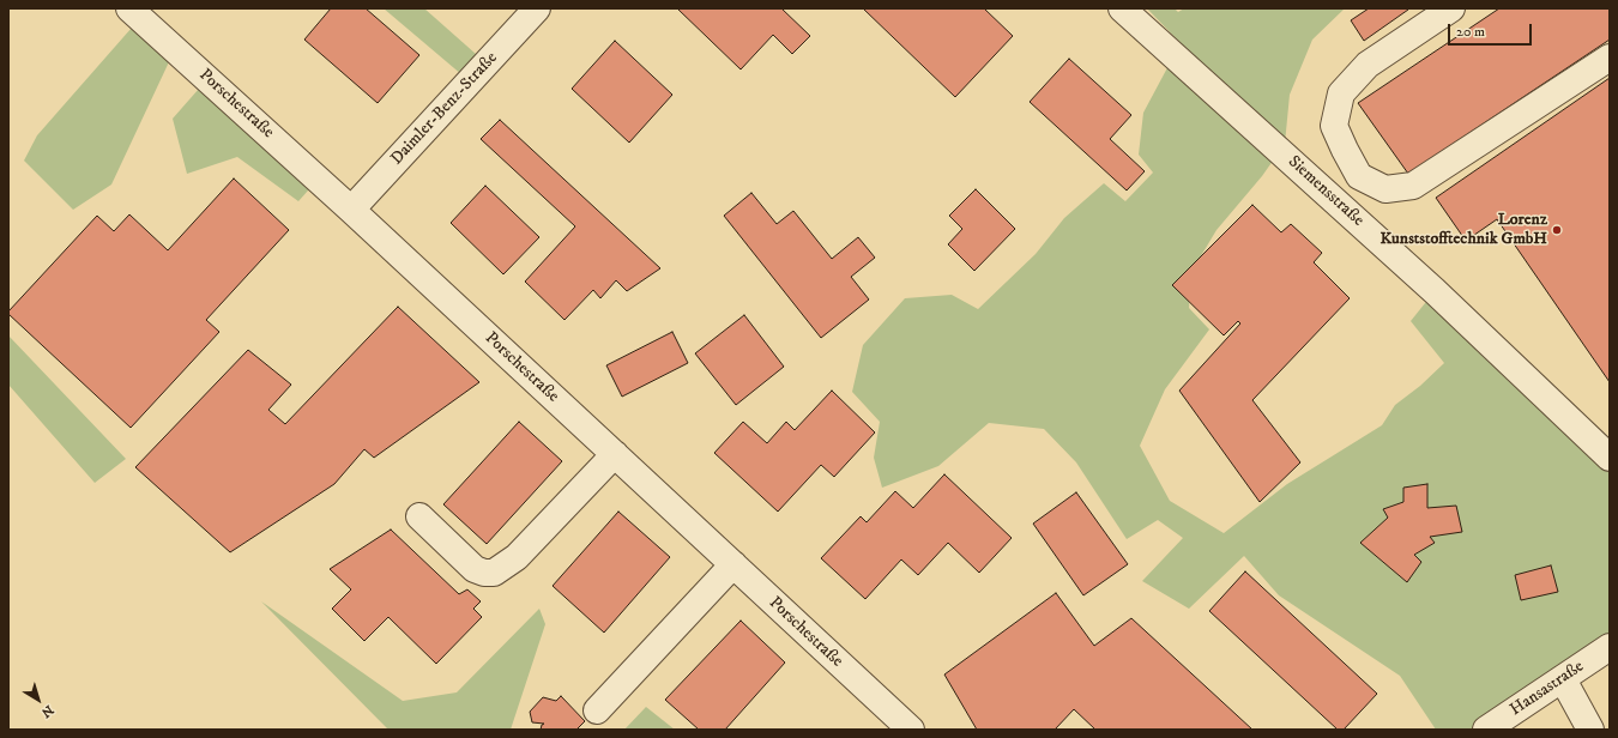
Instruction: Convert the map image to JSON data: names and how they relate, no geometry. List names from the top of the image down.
{
  "streets": {
    "street": [
      "Porschestraße",
      "Daimler-Benz-Straße",
      "Siemensstraße",
      "Hansastraße"
    ]
  },
  "crossings": [
    ["Porschestraße", "Daimler-Benz-Straße"]
  ],
  "places": ["Lorenz Kunststofftechnik GmbH"],
  "scale_bar": "20 m",
  "north": "bottom right"
}
